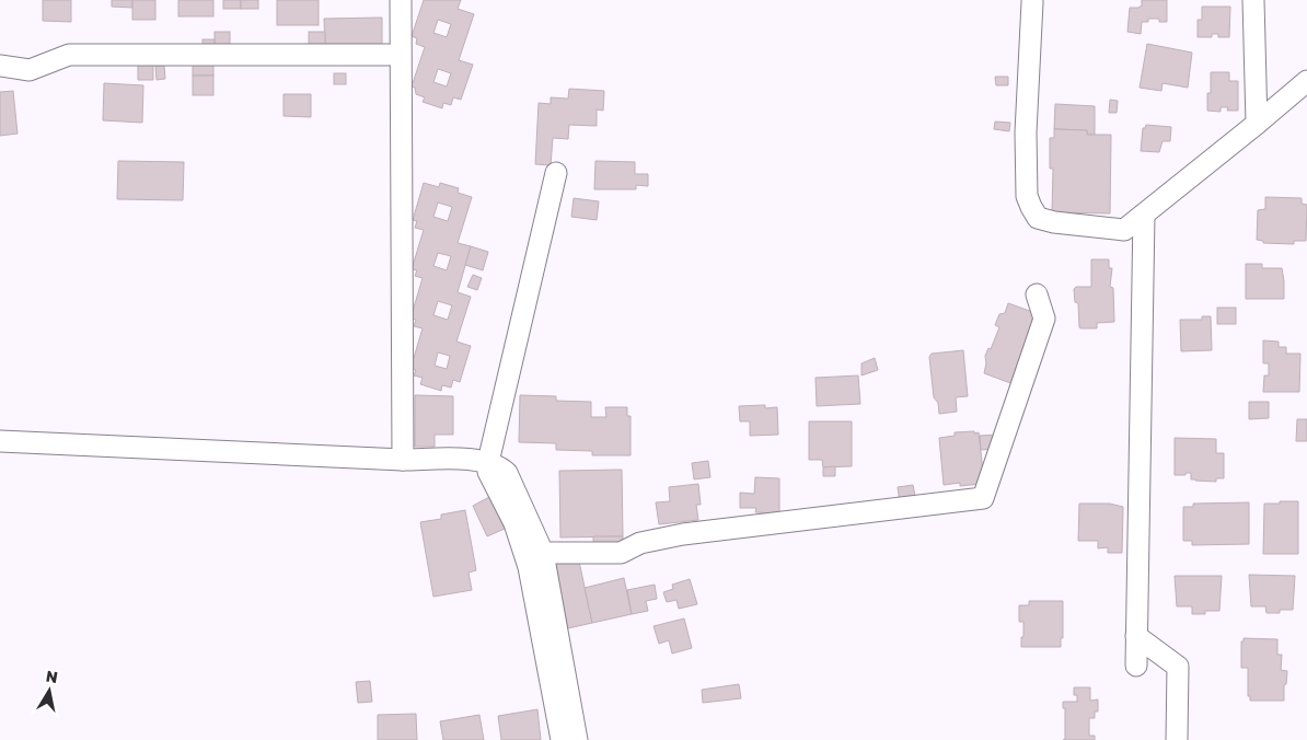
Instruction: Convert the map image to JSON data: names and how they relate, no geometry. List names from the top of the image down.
{
  "north": "top"
}
